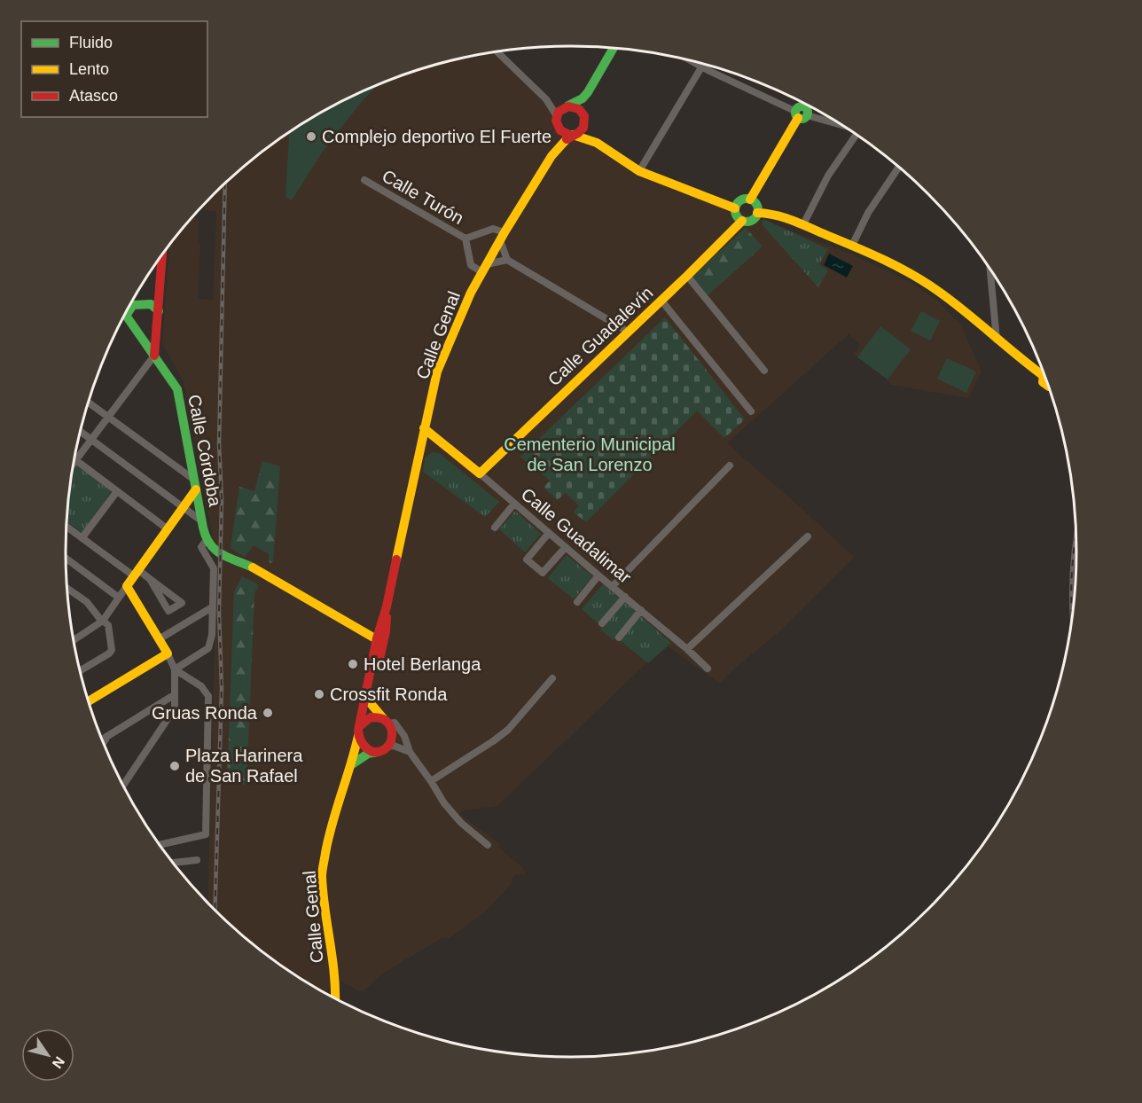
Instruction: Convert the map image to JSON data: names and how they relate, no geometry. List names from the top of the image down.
{
  "streets": {
    "main road": [
      "Calle Genal",
      "Calle Guadalevín",
      "Calle Córdoba",
      "Calle Guadalimar"
    ],
    "street": ["Calle Turón"]
  },
  "crossings": [
    ["Calle Turón", "Calle Genal"],
    ["Calle Genal", "Calle Guadalimar"],
    ["Calle Guadalevín", "Calle Guadalimar"]
  ],
  "parks": ["Cementerio Municipal de San Lorenzo"],
  "places": [
    "Complejo deportivo El Fuerte",
    "Hotel Berlanga",
    "Crossfit Ronda",
    "Gruas Ronda",
    "Plaza Harinera de San Rafael"
  ],
  "legend": ["Fluido", "Lento", "Atasco"],
  "north": "bottom right"
}
